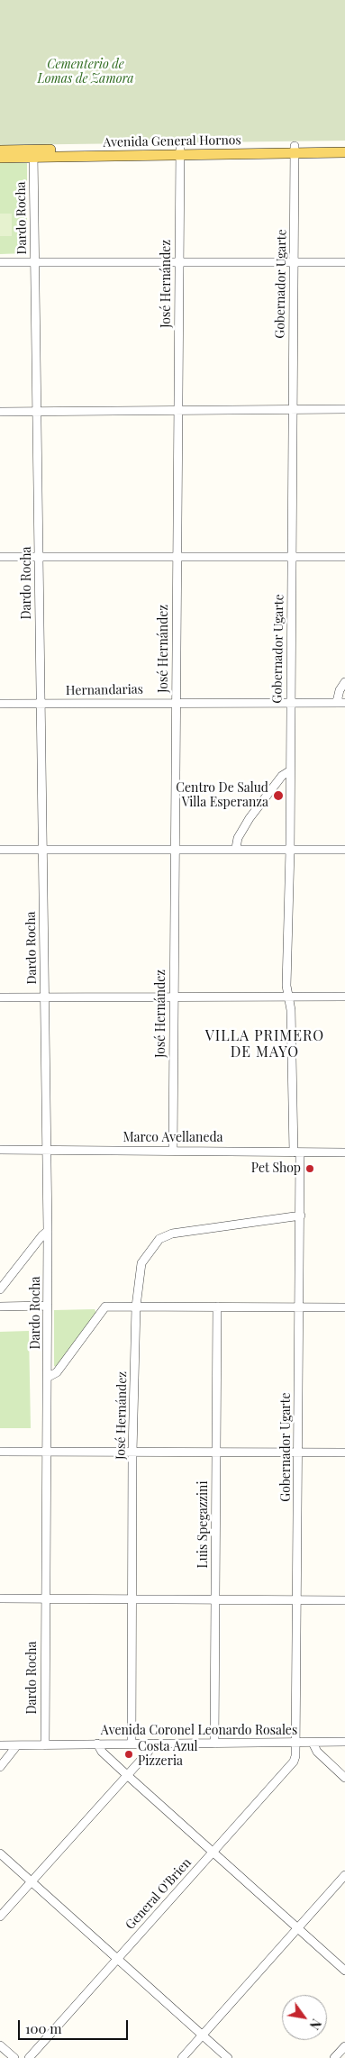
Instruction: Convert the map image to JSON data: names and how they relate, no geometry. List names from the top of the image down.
{
  "streets": {
    "main road": ["Avenida General Hornos"],
    "street": [
      "Dardo Rocha",
      "José Hernández",
      "Gobernador Ugarte",
      "Hernandarias",
      "Marco Avellaneda",
      "Luis Spegazzini",
      "Avenida Coronel Leonardo Rosales",
      "General O'Brien"
    ]
  },
  "crossings": [
    ["Avenida General Hornos", "Dardo Rocha"],
    ["Avenida General Hornos", "José Hernández"],
    ["Avenida General Hornos", "Gobernador Ugarte"],
    ["Dardo Rocha", "Hernandarias"],
    ["Dardo Rocha", "Marco Avellaneda"],
    ["Dardo Rocha", "Avenida Coronel Leonardo Rosales"],
    ["José Hernández", "Gobernador Ugarte"],
    ["José Hernández", "Hernandarias"],
    ["José Hernández", "Marco Avellaneda"],
    ["José Hernández", "Avenida Coronel Leonardo Rosales"],
    ["Gobernador Ugarte", "Hernandarias"],
    ["Gobernador Ugarte", "Marco Avellaneda"],
    ["Gobernador Ugarte", "Avenida Coronel Leonardo Rosales"],
    ["Gobernador Ugarte", "General O'Brien"],
    ["Luis Spegazzini", "Avenida Coronel Leonardo Rosales"],
    ["Avenida Coronel Leonardo Rosales", "General O'Brien"]
  ],
  "districts": ["VILLA PRIMERO DE MAYO"],
  "parks": ["Cementerio de Lomas de Zamora"],
  "places": ["Centro De Salud Villa Esperanza", "Pet Shop", "Costa Azul Pizzeria"],
  "scale_bar": "100 m",
  "north": "bottom right"
}
